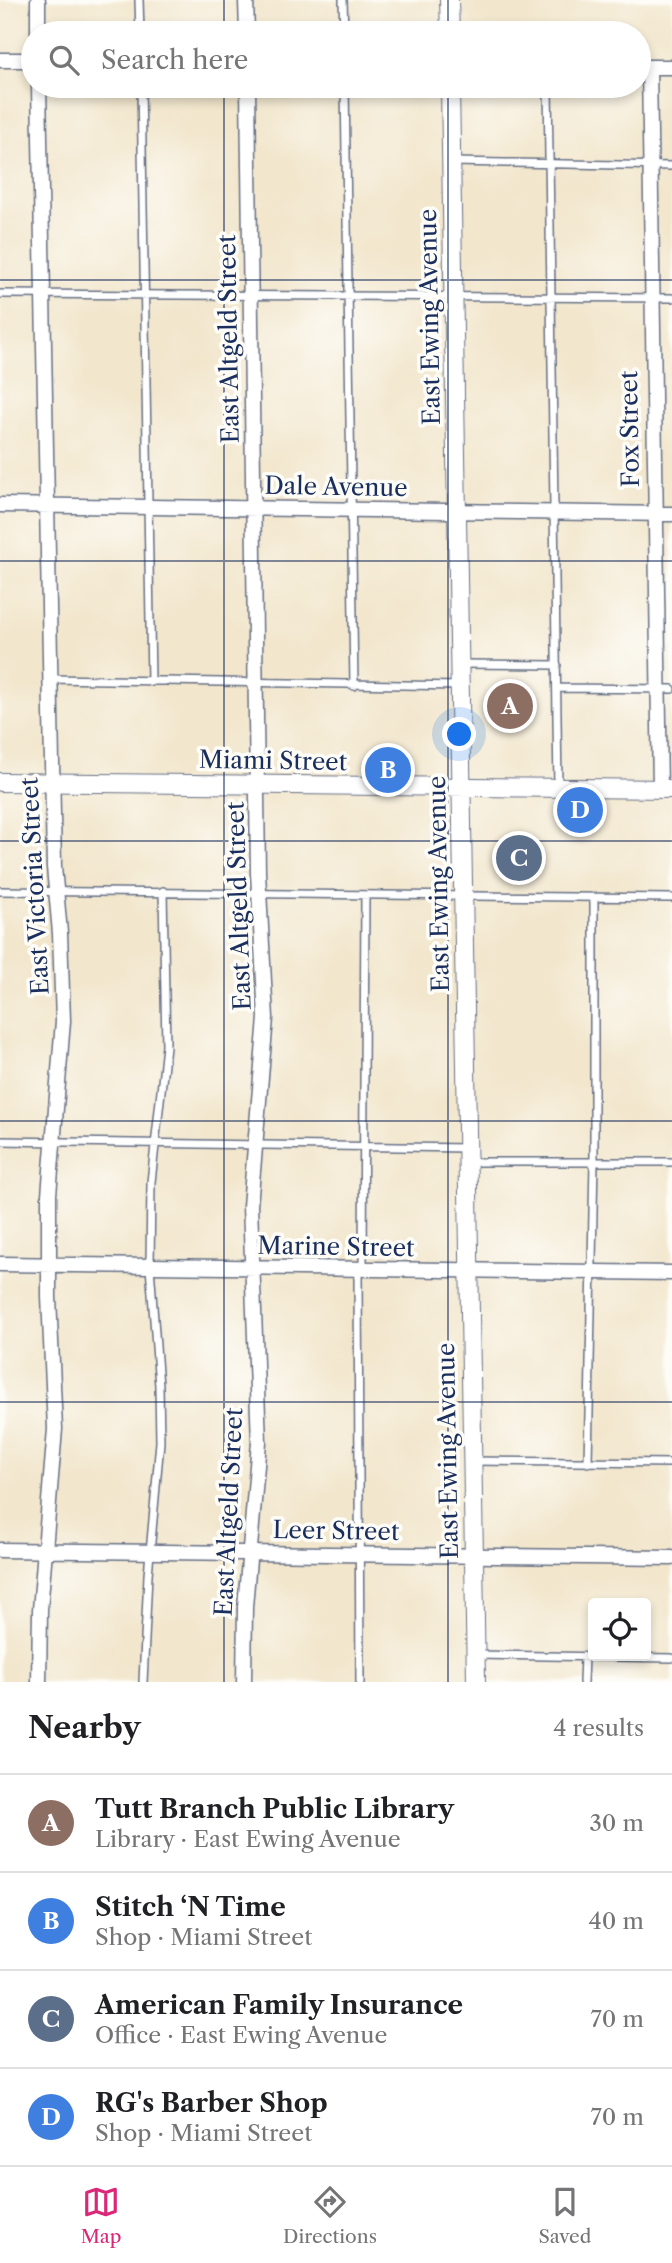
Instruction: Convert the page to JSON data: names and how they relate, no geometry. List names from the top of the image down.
{
  "streets": {
    "street": [
      "East Ewing Avenue",
      "East Altgeld Street",
      "Fox Street",
      "Dale Avenue",
      "Miami Street",
      "East Victoria Street",
      "Marine Street",
      "Leer Street"
    ]
  },
  "crossings": [
    ["East Ewing Avenue", "Dale Avenue"],
    ["East Ewing Avenue", "Miami Street"],
    ["East Ewing Avenue", "Marine Street"],
    ["East Ewing Avenue", "Leer Street"],
    ["East Altgeld Street", "Dale Avenue"],
    ["East Altgeld Street", "Miami Street"],
    ["East Altgeld Street", "Marine Street"],
    ["East Altgeld Street", "Leer Street"],
    ["Fox Street", "Dale Avenue"],
    ["Fox Street", "Miami Street"],
    ["Dale Avenue", "East Victoria Street"],
    ["Miami Street", "East Victoria Street"],
    ["East Victoria Street", "Marine Street"],
    ["East Victoria Street", "Leer Street"]
  ],
  "page": {
    "search": "Search here",
    "pins": [
      "A",
      "B",
      "D",
      "C"
    ],
    "heading": ["Nearby", "4 results"],
    "list": [
      {
        "mark": "A",
        "name": "Tutt Branch Public Library",
        "note": "Library · East Ewing Avenue",
        "value": "30 m"
      },
      {
        "mark": "B",
        "name": "Stitch ‘N Time",
        "note": "Shop · Miami Street",
        "value": "40 m"
      },
      {
        "mark": "C",
        "name": "American Family Insurance",
        "note": "Office · East Ewing Avenue",
        "value": "70 m"
      },
      {
        "mark": "D",
        "name": "RG's Barber Shop",
        "note": "Shop · Miami Street",
        "value": "70 m"
      }
    ],
    "nav": ["Map", "Directions", "Saved"]
  }
}
